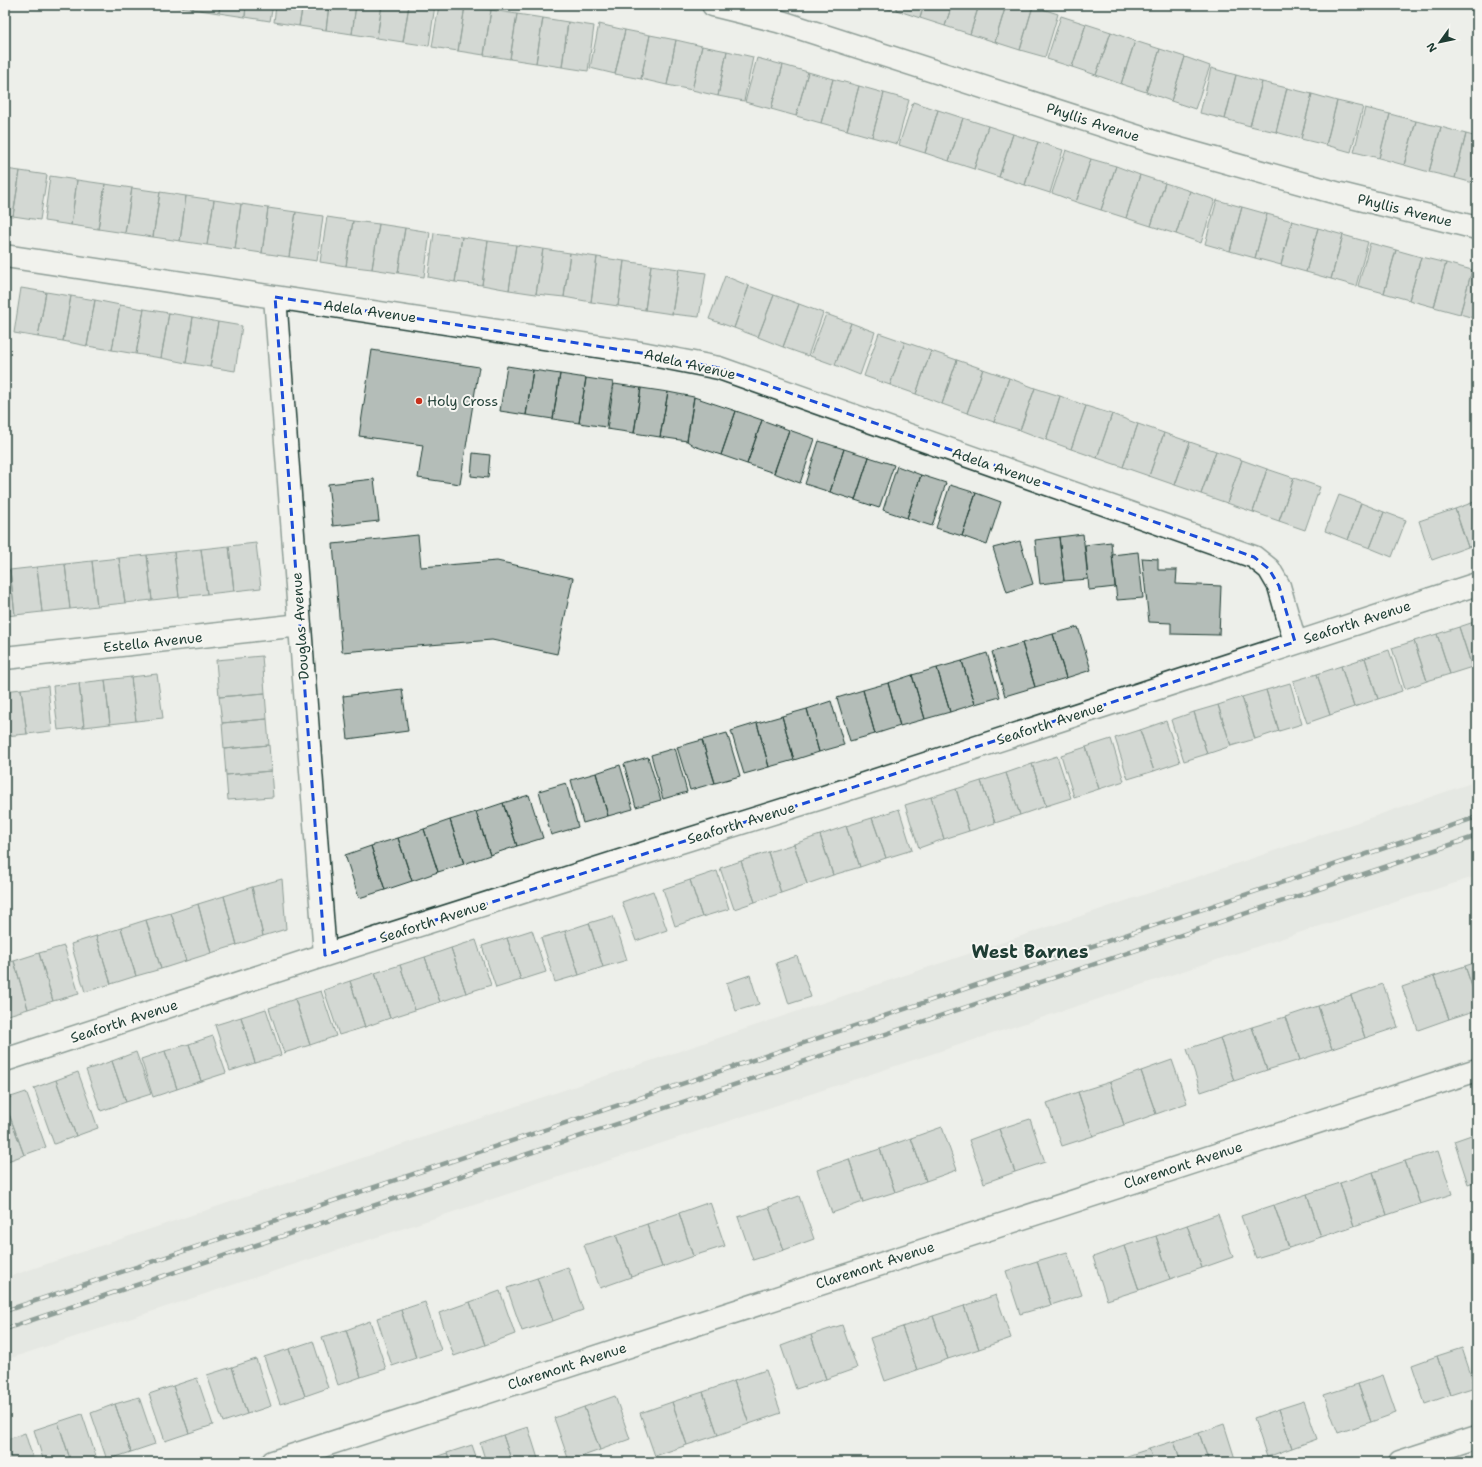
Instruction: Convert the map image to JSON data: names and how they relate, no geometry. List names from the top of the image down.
{
  "streets": {
    "street": [
      "Phyllis Avenue",
      "Adela Avenue",
      "Seaforth Avenue",
      "Douglas Avenue",
      "Estella Avenue",
      "Claremont Avenue"
    ]
  },
  "crossings": [
    ["Adela Avenue", "Seaforth Avenue"],
    ["Adela Avenue", "Douglas Avenue"],
    ["Seaforth Avenue", "Douglas Avenue"],
    ["Douglas Avenue", "Estella Avenue"]
  ],
  "districts": ["West Barnes"],
  "places": ["Holy Cross"],
  "north": "bottom left"
}
